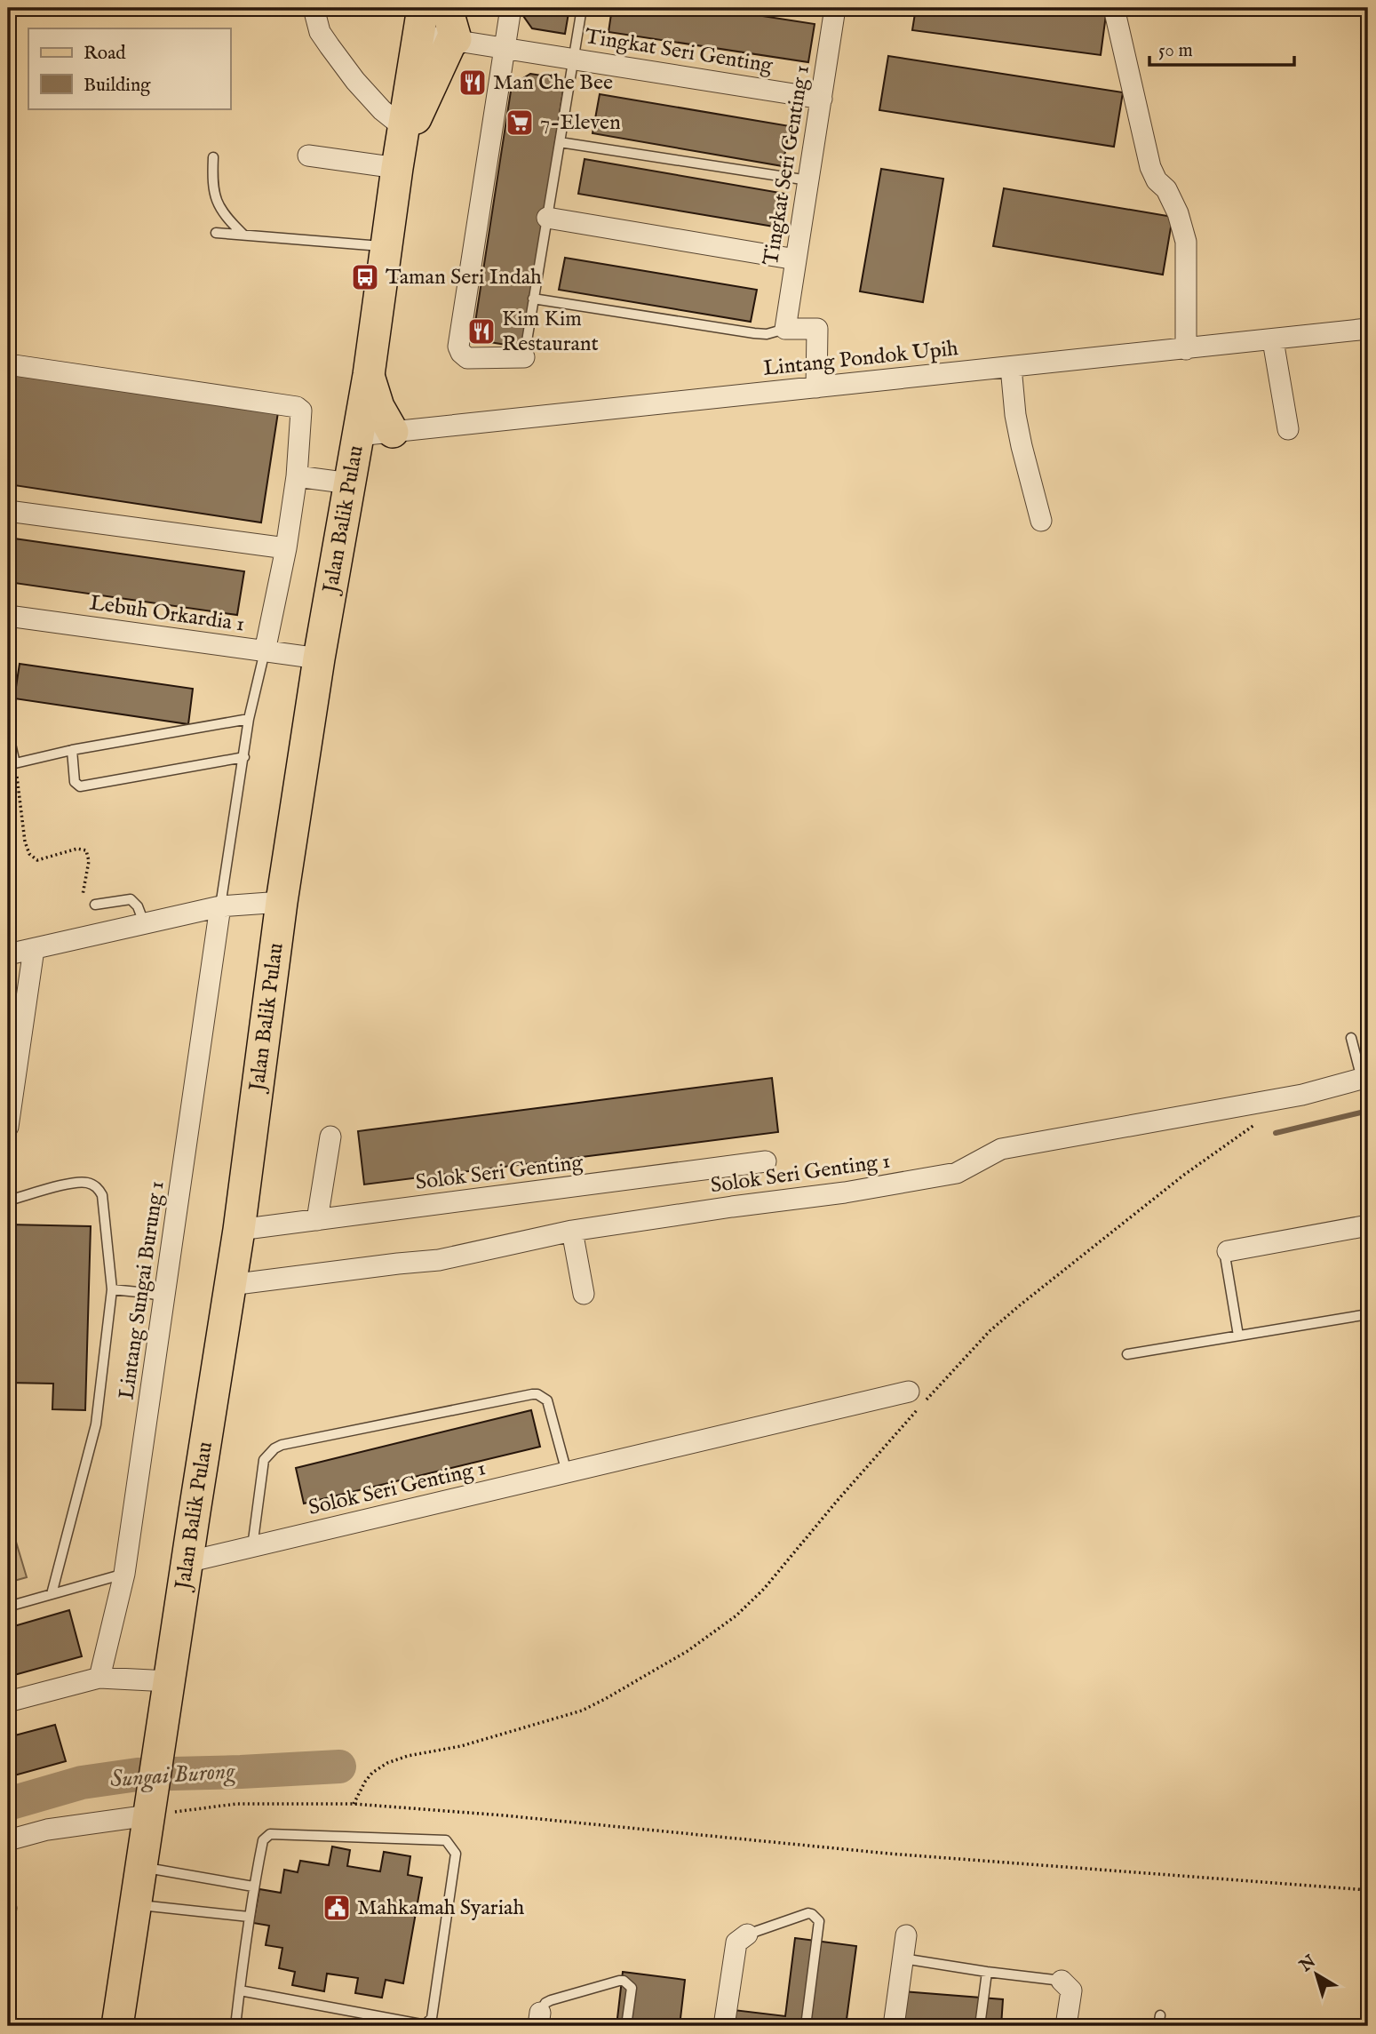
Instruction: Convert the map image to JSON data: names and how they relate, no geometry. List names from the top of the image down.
{
  "streets": {
    "main road": ["Jalan Balik Pulau"],
    "street": [
      "Tingkat Seri Genting",
      "Tingkat Seri Genting 1",
      "Lintang Pondok Upih",
      "Lebuh Orkardia 1",
      "Solok Seri Genting",
      "Solok Seri Genting 1",
      "Lintang Sungai Burung 1"
    ]
  },
  "crossings": [
    ["Tingkat Seri Genting", "Tingkat Seri Genting 1"],
    ["Tingkat Seri Genting", "Jalan Balik Pulau"],
    ["Lintang Pondok Upih", "Jalan Balik Pulau"],
    ["Jalan Balik Pulau", "Lebuh Orkardia 1"],
    ["Jalan Balik Pulau", "Solok Seri Genting"],
    ["Jalan Balik Pulau", "Solok Seri Genting 1"]
  ],
  "water": ["Sungai Burong"],
  "places": {
    "restaurant": ["Man Che Bee", "Kim Kim Restaurant"],
    "supermarket": ["7-Eleven"],
    "bus stop": ["Taman Seri Indah"],
    "public building": ["Mahkamah Syariah"]
  },
  "legend": ["Road", "Building"],
  "scale_bar": "50 m",
  "north": "top left"
}
